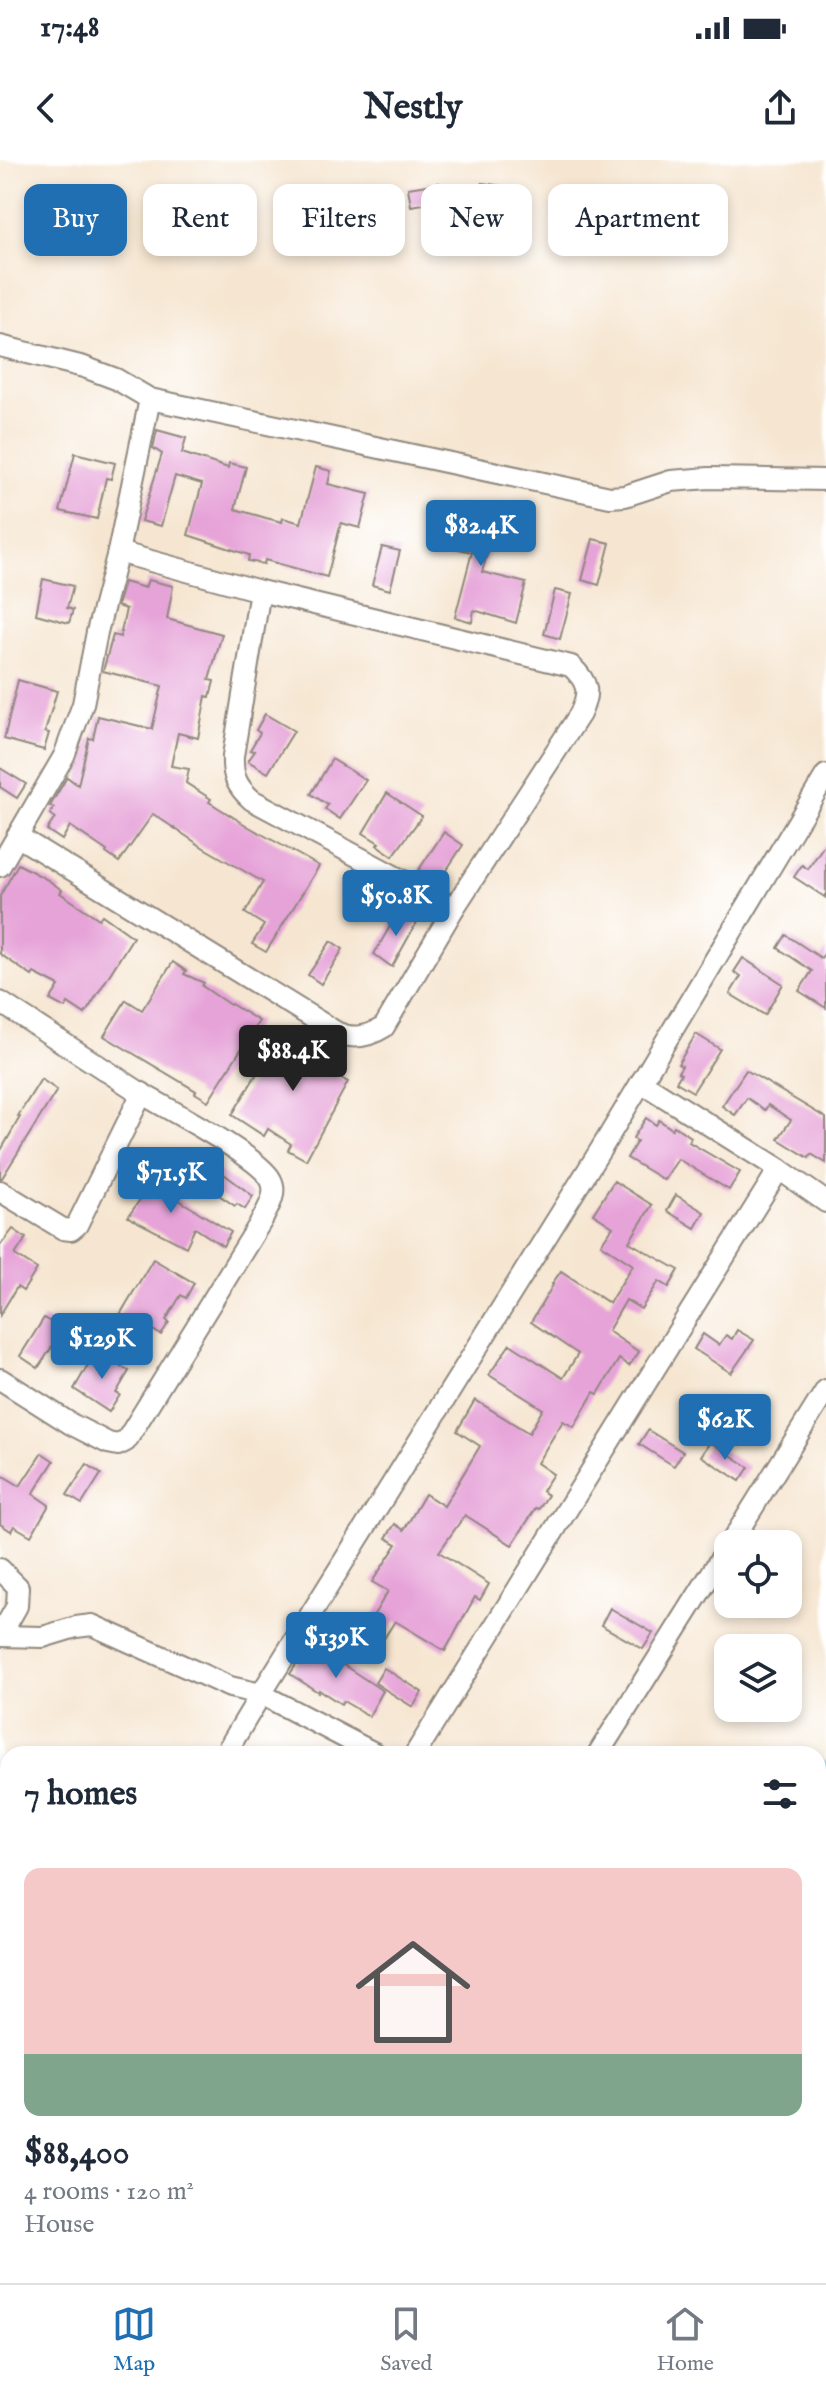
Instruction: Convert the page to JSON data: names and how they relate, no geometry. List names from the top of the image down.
{
  "page": {
    "status": "17:48",
    "header": "Nestly",
    "chip": [
      "Buy",
      "Rent",
      "Filters",
      "New",
      "Apartment"
    ],
    "price": [
      "$82.4K",
      "$50.8K",
      "$88.4K",
      "$71.5K",
      "$129K",
      "$62K",
      "$139K"
    ],
    "heading": "7 homes",
    "list": [
      {
        "name": "$88,400",
        "note": "4 rooms · 120 m² · House"
      }
    ],
    "tabs": ["Map", "Saved", "Home"]
  }
}
